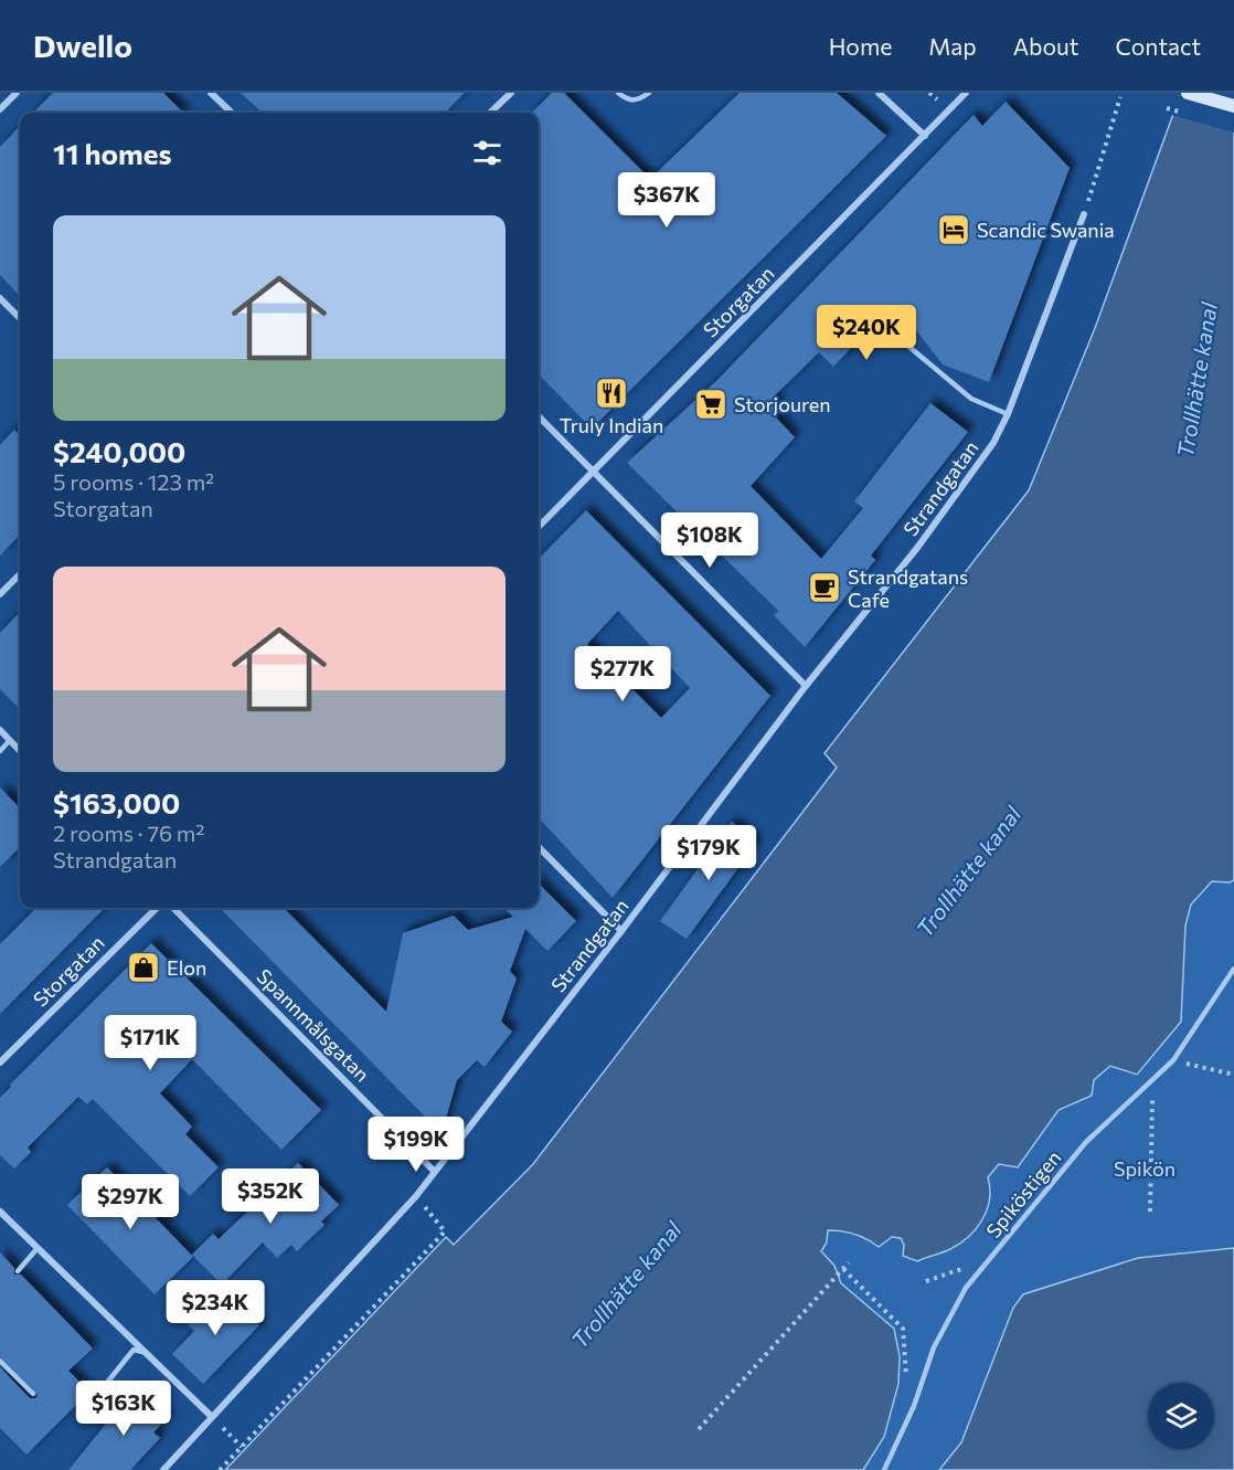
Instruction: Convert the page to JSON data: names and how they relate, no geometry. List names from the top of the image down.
{
  "streets": {
    "street": ["Storgatan", "Strandgatan", "Spannmålsgatan"],
    "lane": ["Spiköstigen"]
  },
  "crossings": [
    ["Strandgatan", "Spannmålsgatan"]
  ],
  "water": ["Trollhätte kanal"],
  "parks": ["Spikön"],
  "places": {
    "hotel": ["Scandic Swania"],
    "restaurant": ["Truly Indian"],
    "supermarket": ["Storjouren"],
    "cafe": ["Strandgatans Cafe"],
    "shop": ["Elon"]
  },
  "page": {
    "header": "Dwello",
    "nav": [
      "Home",
      "Map",
      "About",
      "Contact"
    ],
    "heading": "11 homes",
    "price": [
      "$367K",
      "$240K",
      "$108K",
      "$277K",
      "$179K",
      "$171K",
      "$199K",
      "$352K",
      "$297K",
      "$234K",
      "$163K"
    ],
    "list": [
      {
        "name": "$240,000",
        "note": "5 rooms · 123 m² · Storgatan"
      },
      {
        "name": "$163,000",
        "note": "2 rooms · 76 m² · Strandgatan"
      }
    ]
  }
}
